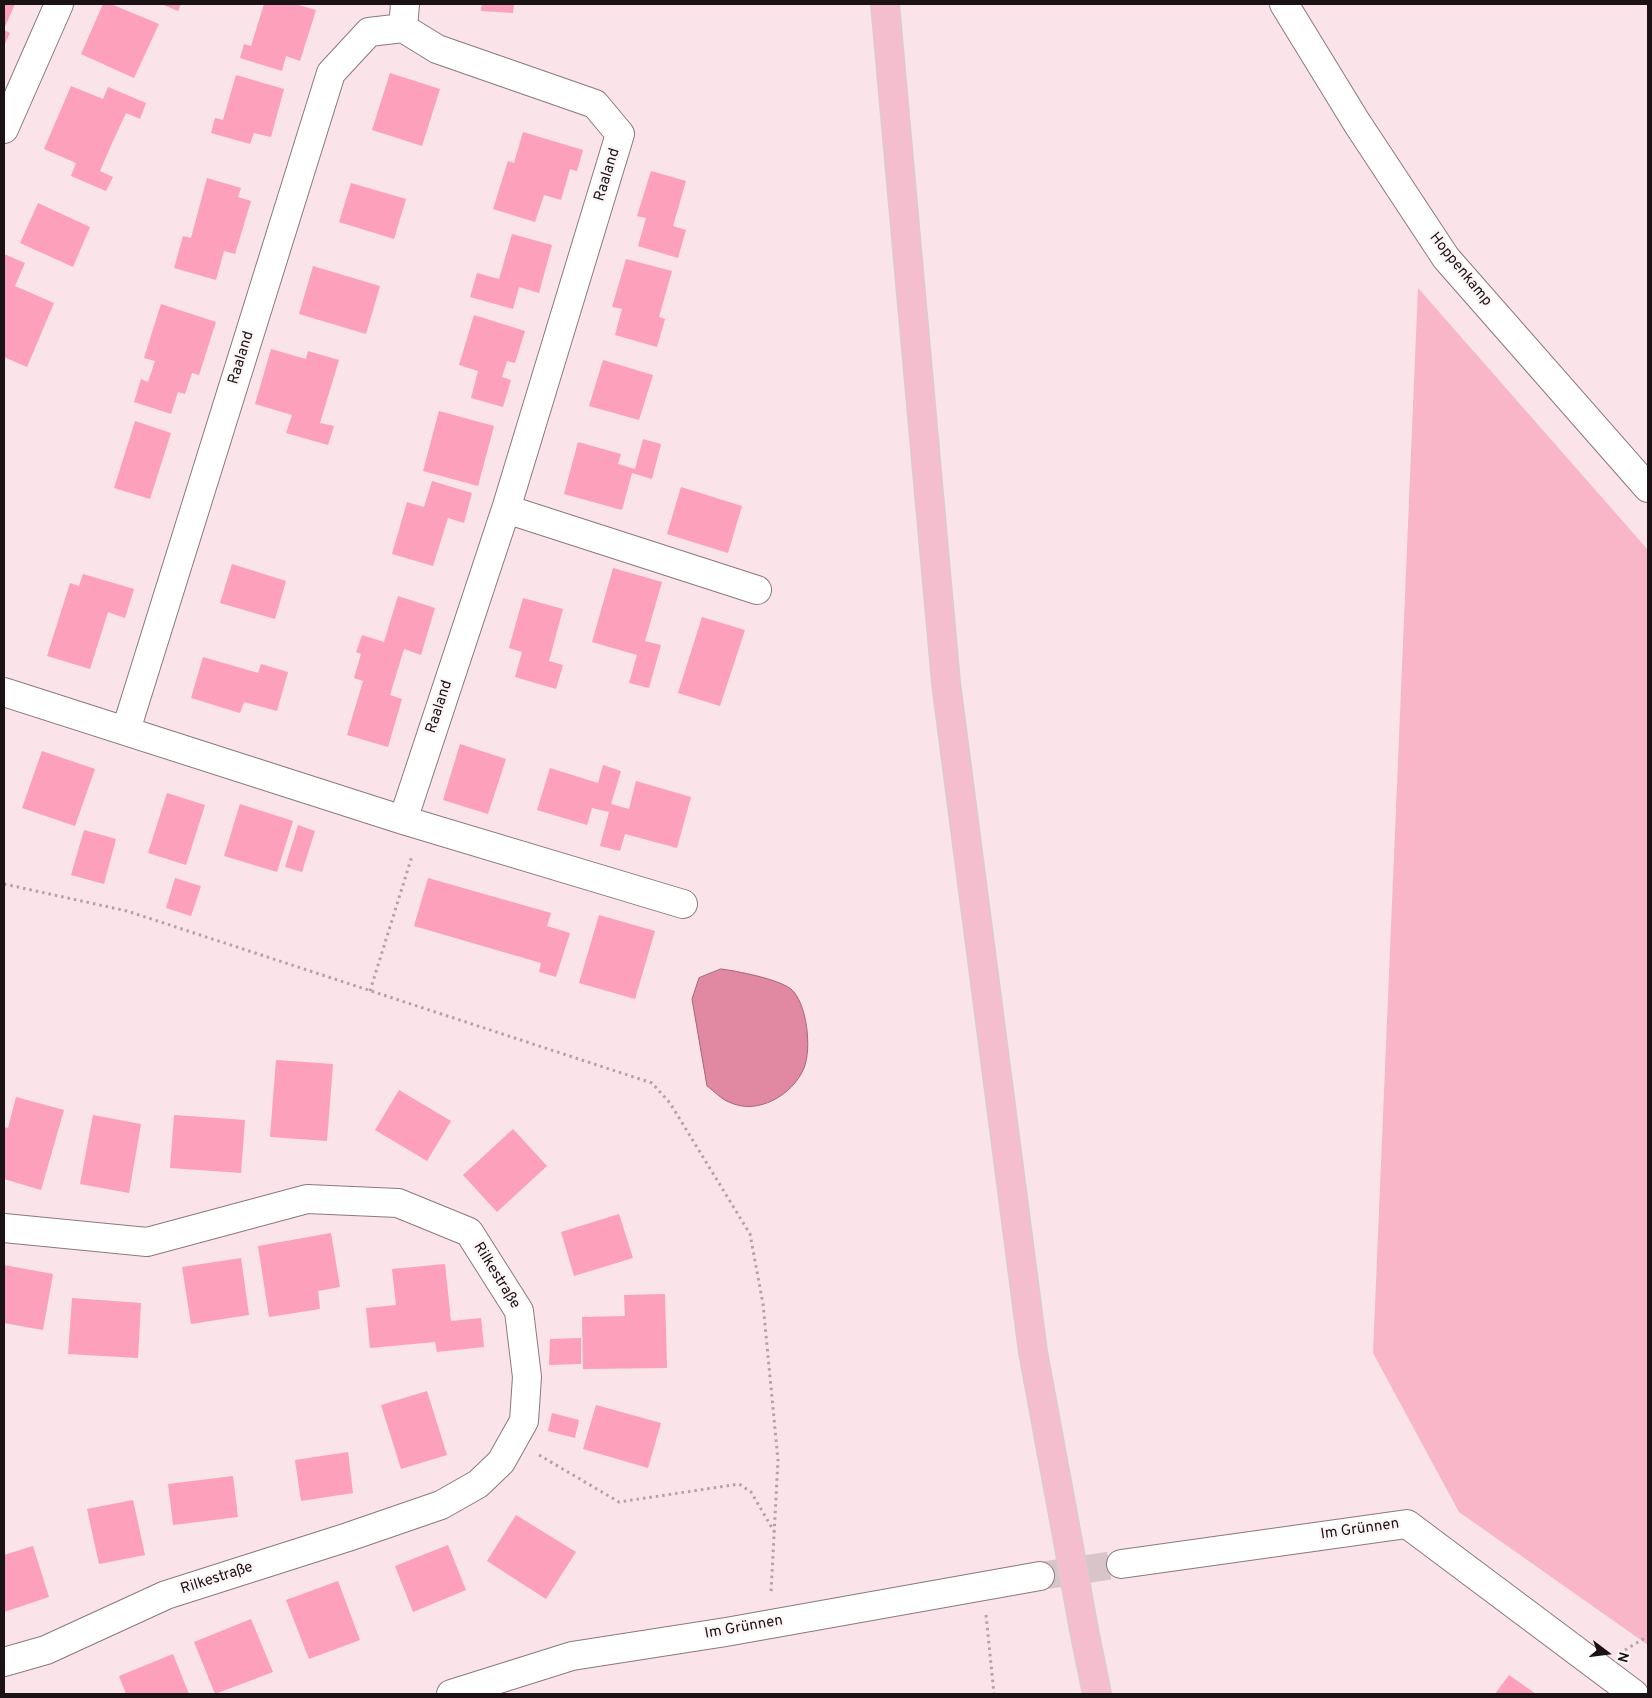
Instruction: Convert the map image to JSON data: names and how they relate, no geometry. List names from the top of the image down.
{
  "streets": {
    "street": [
      "Raaland",
      "Hoppenkamp",
      "Rilkestraße",
      "Im Grünnen"
    ]
  },
  "north": "right"
}
